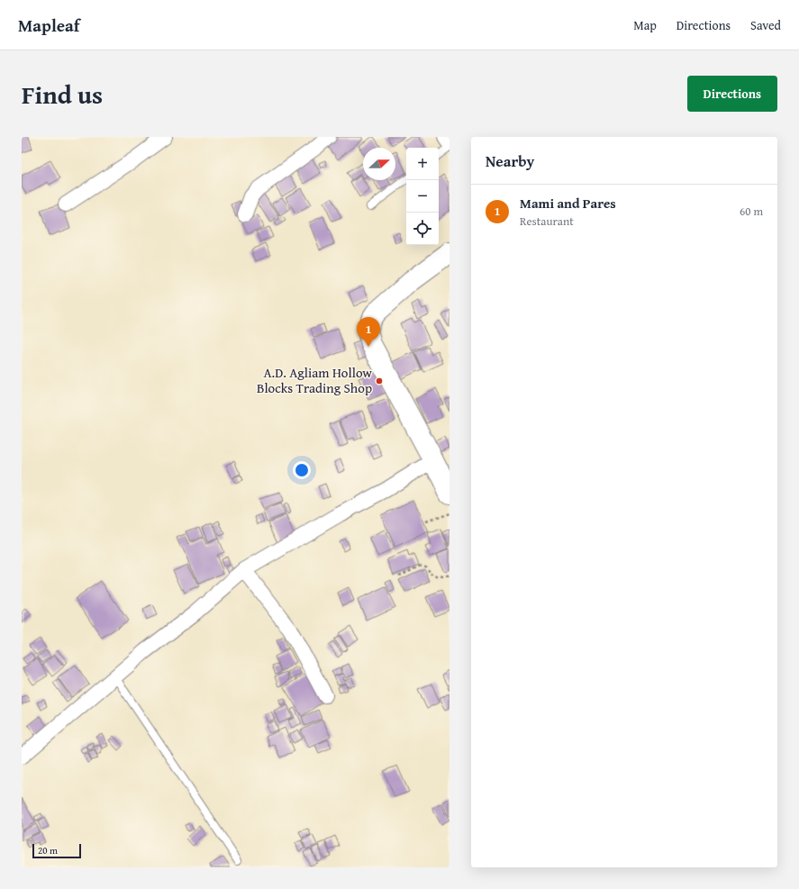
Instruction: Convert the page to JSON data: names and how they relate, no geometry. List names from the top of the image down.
{
  "places": ["A.D. Agliam Hollow Blocks Trading Shop"],
  "scale_bar": "20 m",
  "north": "right",
  "page": {
    "header": "Mapleaf",
    "nav": ["Map", "Directions", "Saved"],
    "title": "Find us",
    "buttons": "Directions",
    "heading": "Nearby",
    "map_buttons": ["+", "−"],
    "list": [
      {
        "mark": "1",
        "name": "Mami and Pares",
        "note": "Restaurant",
        "value": "60 m"
      }
    ],
    "pins": "1",
    "scale": "20 m"
  }
}
